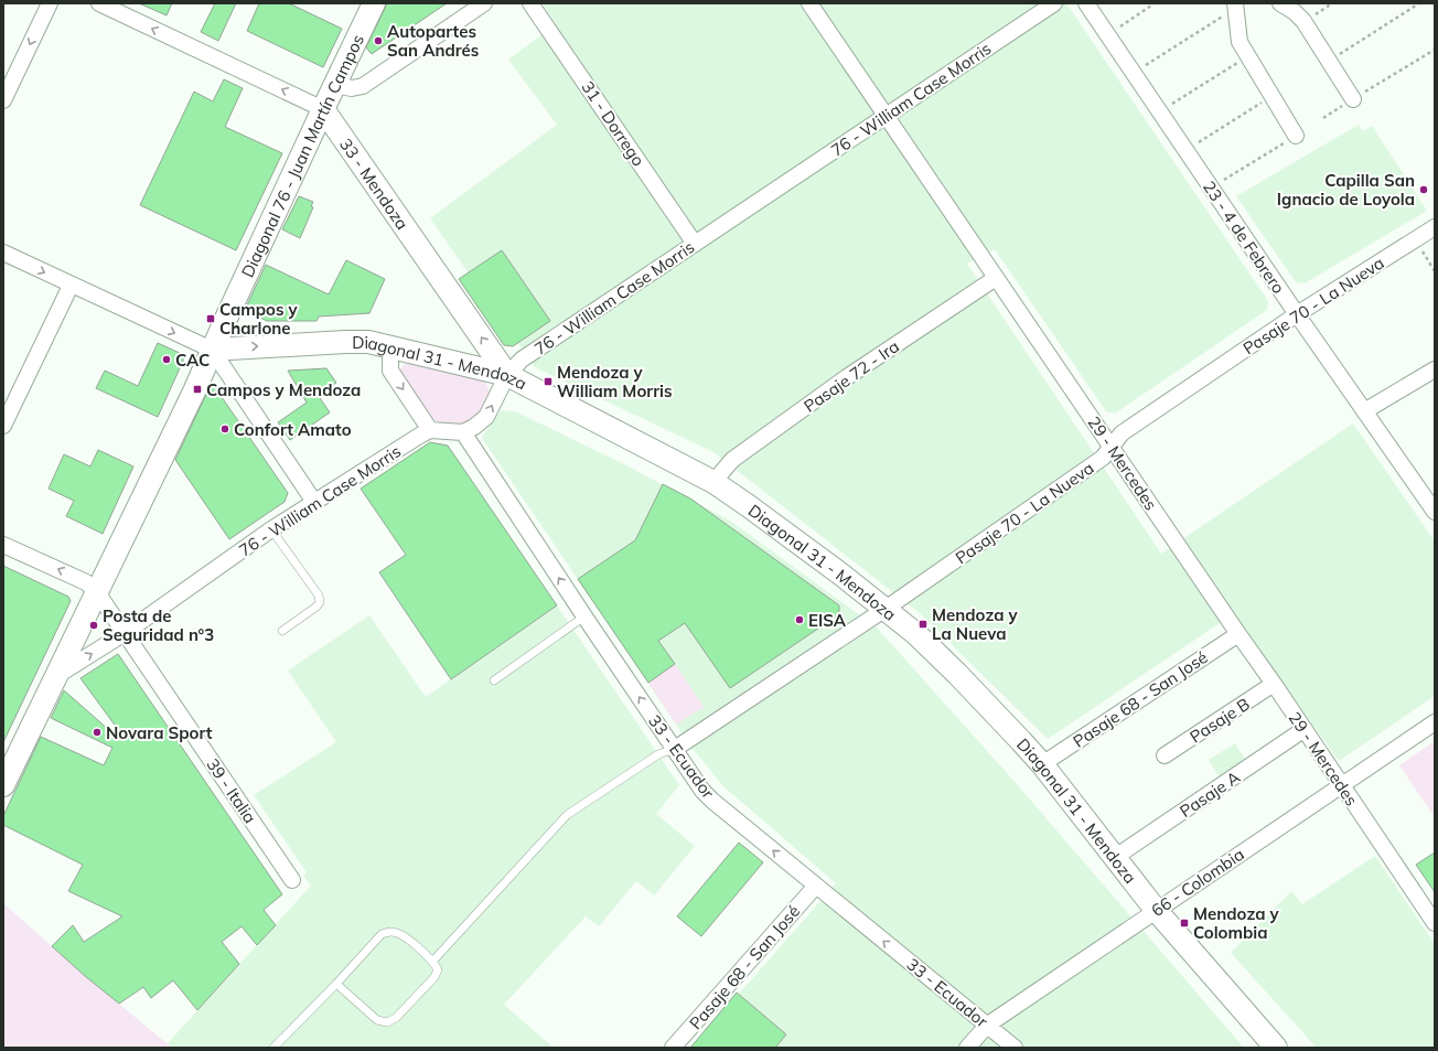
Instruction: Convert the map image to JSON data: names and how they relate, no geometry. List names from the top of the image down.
{
  "streets": {
    "street": [
      "76 - William Case Morris",
      "31 - Dorrego",
      "Diagonal 76 - Juan Martín Campos",
      "33 - Mendoza",
      "23 - 4 de Febrero",
      "Pasaje 70 - La Nueva",
      "Diagonal 31 - Mendoza",
      "Pasaje 72 - Ira",
      "29 - Mercedes",
      "Pasaje 68 - San José",
      "Pasaje B",
      "33 - Ecuador",
      "39 - Italia",
      "Pasaje A",
      "66 - Colombia"
    ]
  },
  "crossings": [
    ["76 - William Case Morris", "31 - Dorrego"],
    ["76 - William Case Morris", "Diagonal 76 - Juan Martín Campos"],
    ["76 - William Case Morris", "33 - Mendoza"],
    ["76 - William Case Morris", "Diagonal 31 - Mendoza"],
    ["76 - William Case Morris", "29 - Mercedes"],
    ["76 - William Case Morris", "33 - Ecuador"],
    ["76 - William Case Morris", "39 - Italia"],
    ["Diagonal 76 - Juan Martín Campos", "33 - Mendoza"],
    ["Diagonal 76 - Juan Martín Campos", "Diagonal 31 - Mendoza"],
    ["Diagonal 76 - Juan Martín Campos", "39 - Italia"],
    ["33 - Mendoza", "Diagonal 31 - Mendoza"],
    ["23 - 4 de Febrero", "Pasaje 70 - La Nueva"],
    ["Pasaje 70 - La Nueva", "Diagonal 31 - Mendoza"],
    ["Pasaje 70 - La Nueva", "29 - Mercedes"],
    ["Pasaje 70 - La Nueva", "33 - Ecuador"],
    ["Diagonal 31 - Mendoza", "Pasaje 72 - Ira"],
    ["Diagonal 31 - Mendoza", "Pasaje 68 - San José"],
    ["Diagonal 31 - Mendoza", "Pasaje A"],
    ["Diagonal 31 - Mendoza", "66 - Colombia"],
    ["Pasaje 72 - Ira", "29 - Mercedes"],
    ["29 - Mercedes", "Pasaje 68 - San José"],
    ["29 - Mercedes", "Pasaje B"],
    ["29 - Mercedes", "Pasaje A"],
    ["29 - Mercedes", "66 - Colombia"],
    ["Pasaje 68 - San José", "33 - Ecuador"],
    ["33 - Ecuador", "66 - Colombia"]
  ],
  "one_way": ["33 - Mendoza", "33 - Ecuador"],
  "places": {
    "other": [
      "Autopartes San Andrés",
      "Capilla San Ignacio de Loyola",
      "CAC",
      "Confort Amato",
      "EISA",
      "Posta de Seguridad n°3",
      "Novara Sport"
    ],
    "transit": [
      "Campos y Charlone",
      "Mendoza y William Morris",
      "Campos y Mendoza",
      "Mendoza y La Nueva",
      "Mendoza y Colombia"
    ]
  }
}
